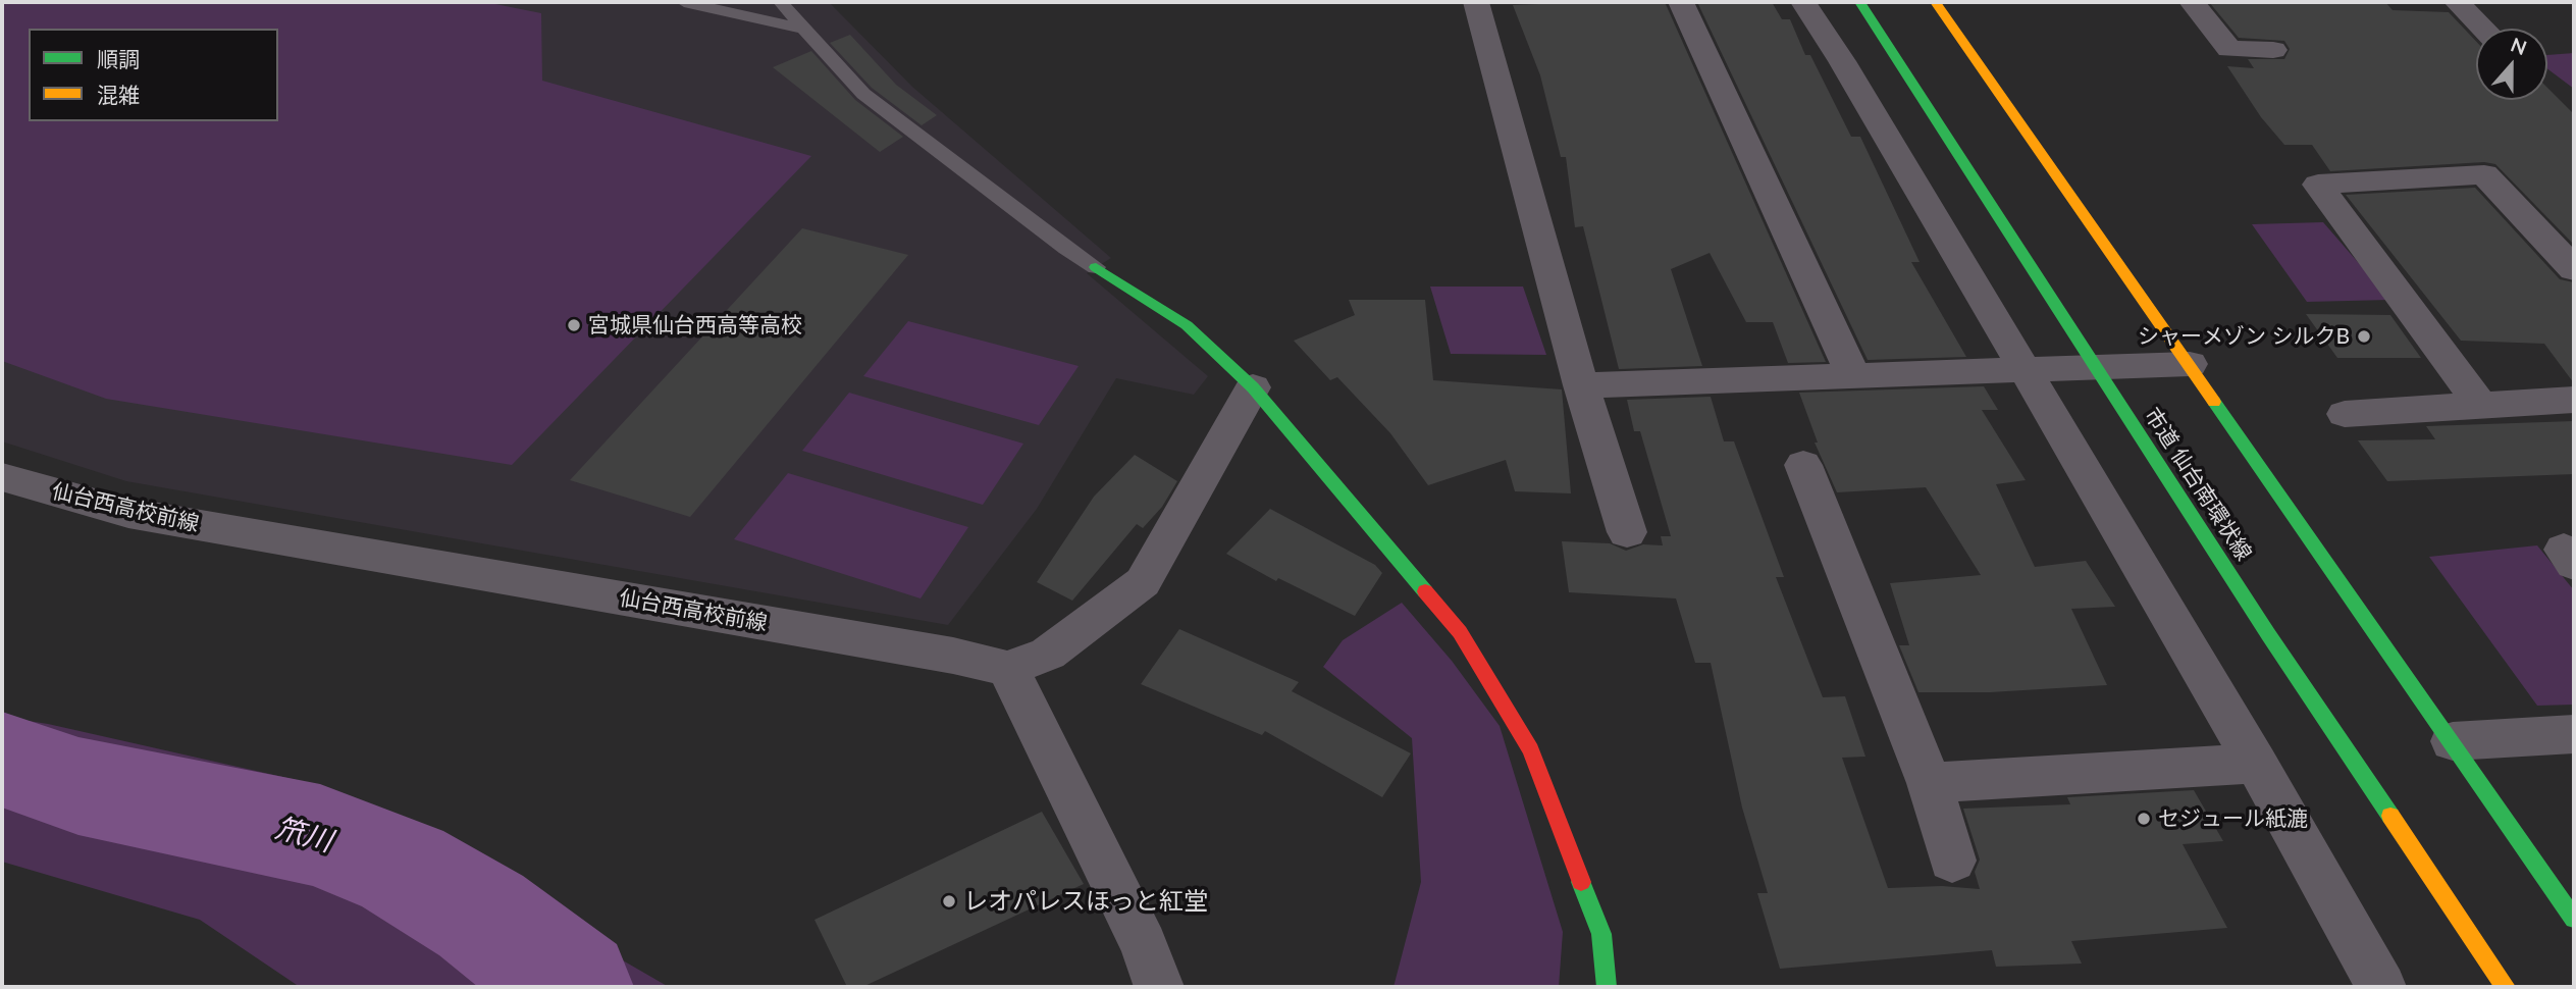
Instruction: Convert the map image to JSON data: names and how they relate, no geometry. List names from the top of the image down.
{
  "streets": {
    "main road": ["市道 仙台南環状線"],
    "street": ["仙台西高校前線"]
  },
  "water": ["笊川"],
  "places": [
    "宮城県仙台西高等高校",
    "シャーメゾン シルクB",
    "セジュール紙漉",
    "レオパレスほっと紅堂"
  ],
  "legend": ["順調", "混雑"],
  "north": "top"
}
